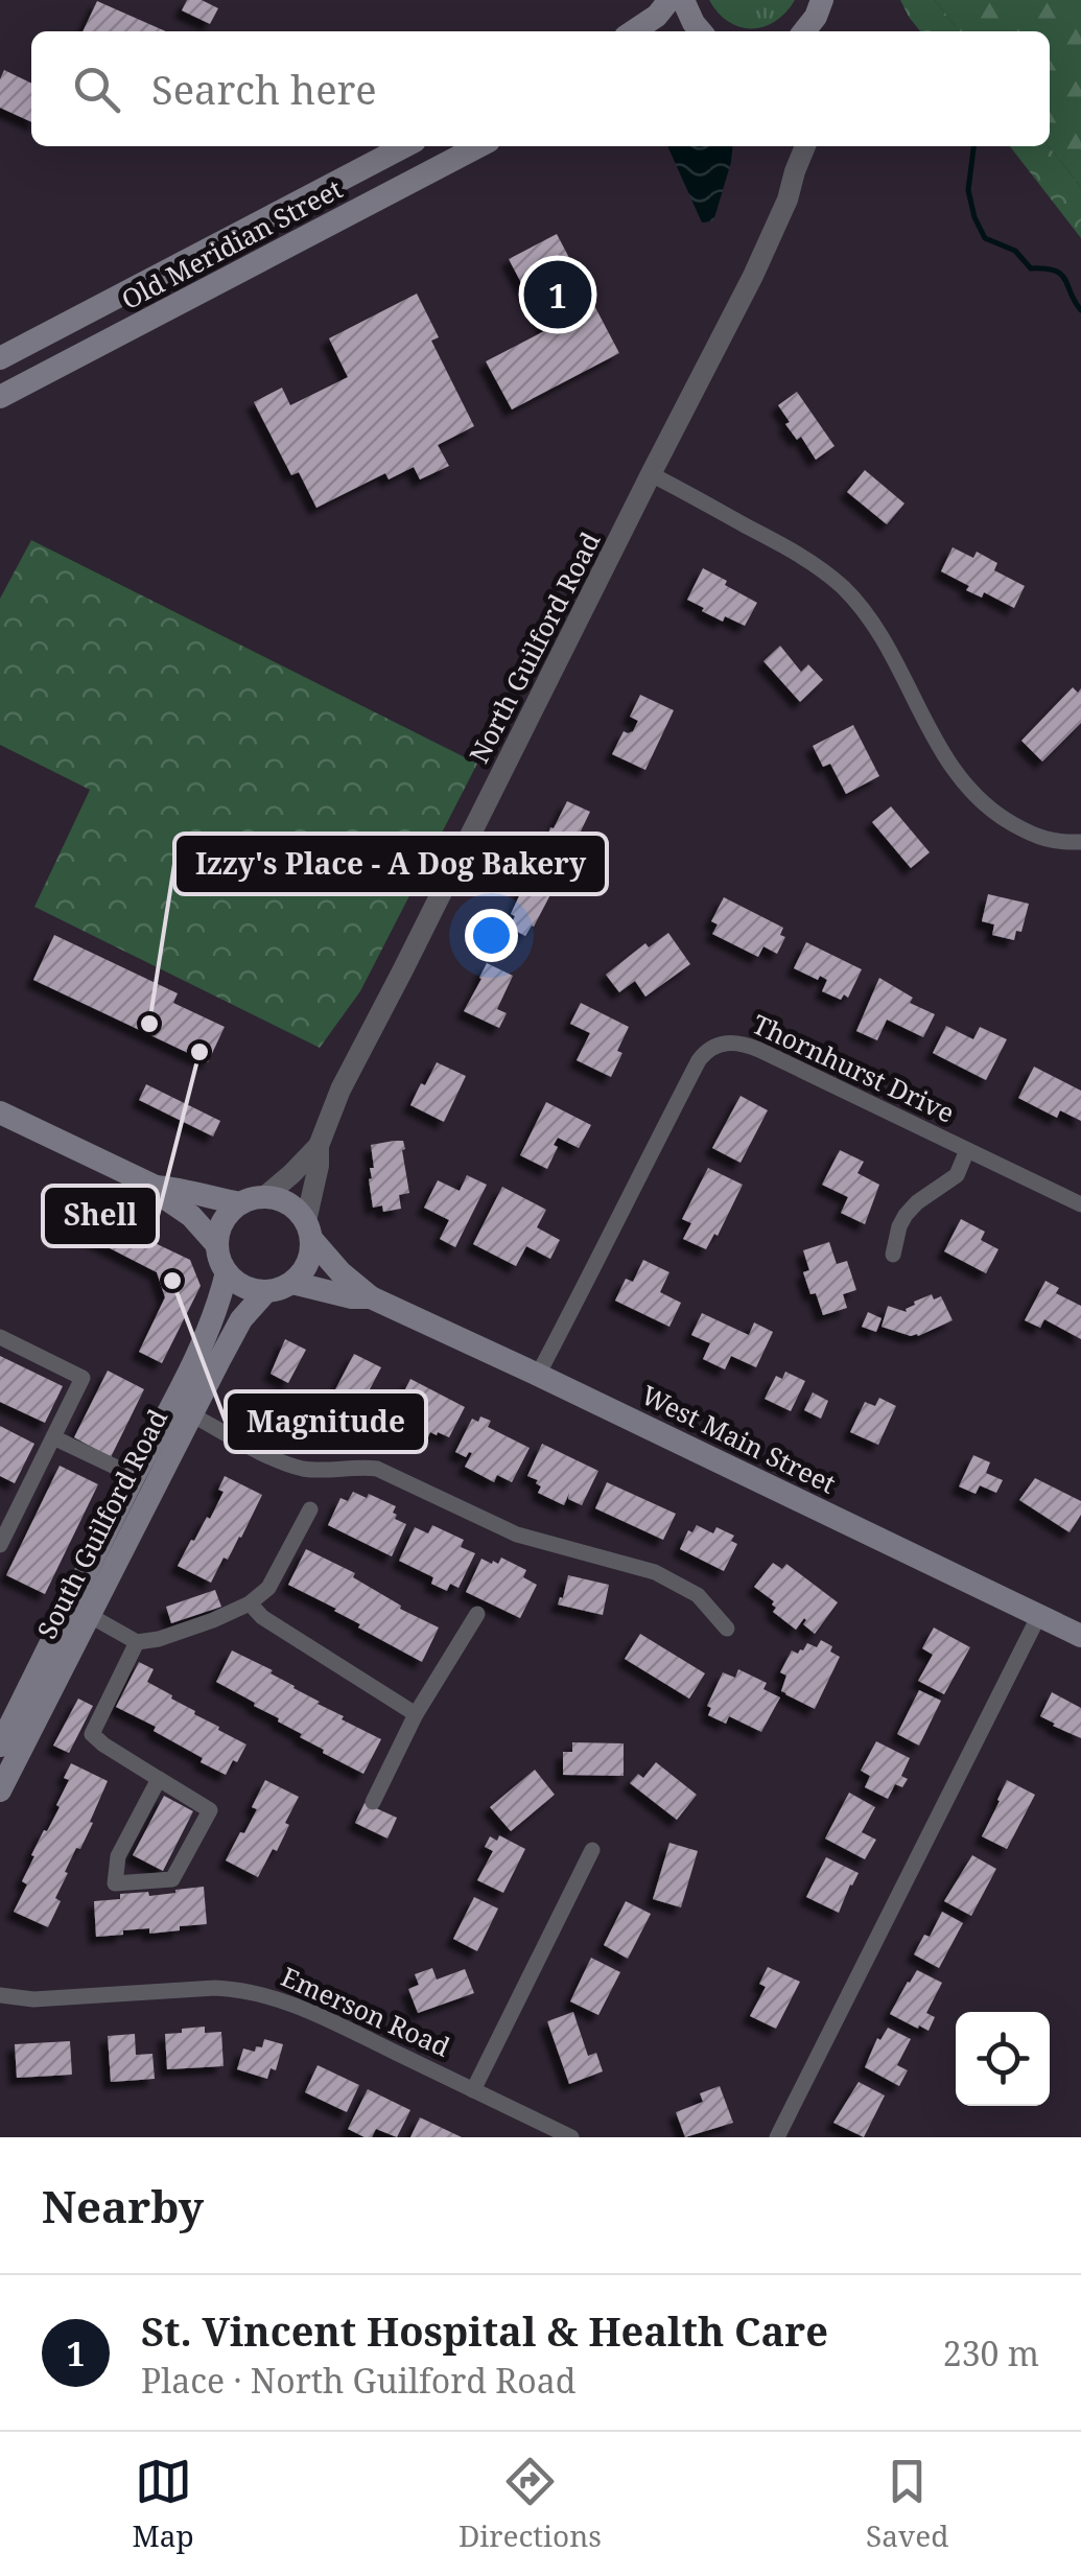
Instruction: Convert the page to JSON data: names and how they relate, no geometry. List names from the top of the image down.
{
  "streets": {
    "main road": ["Old Meridian Street", "West Main Street", "South Guilford Road"],
    "street": ["North Guilford Road", "Thornhurst Drive", "Emerson Road"]
  },
  "crossings": [
    ["North Guilford Road", "West Main Street"],
    ["North Guilford Road", "South Guilford Road"],
    ["Thornhurst Drive", "West Main Street"],
    ["West Main Street", "South Guilford Road"]
  ],
  "places": ["Izzy's Place - A Dog Bakery", "Shell", "Magnitude"],
  "page": {
    "search": "Search here",
    "pins": "1",
    "heading": "Nearby",
    "list": [
      {
        "mark": "1",
        "name": "St. Vincent Hospital & Health Care",
        "note": "Place · North Guilford Road",
        "value": "230 m"
      }
    ],
    "nav": ["Map", "Directions", "Saved"]
  }
}
